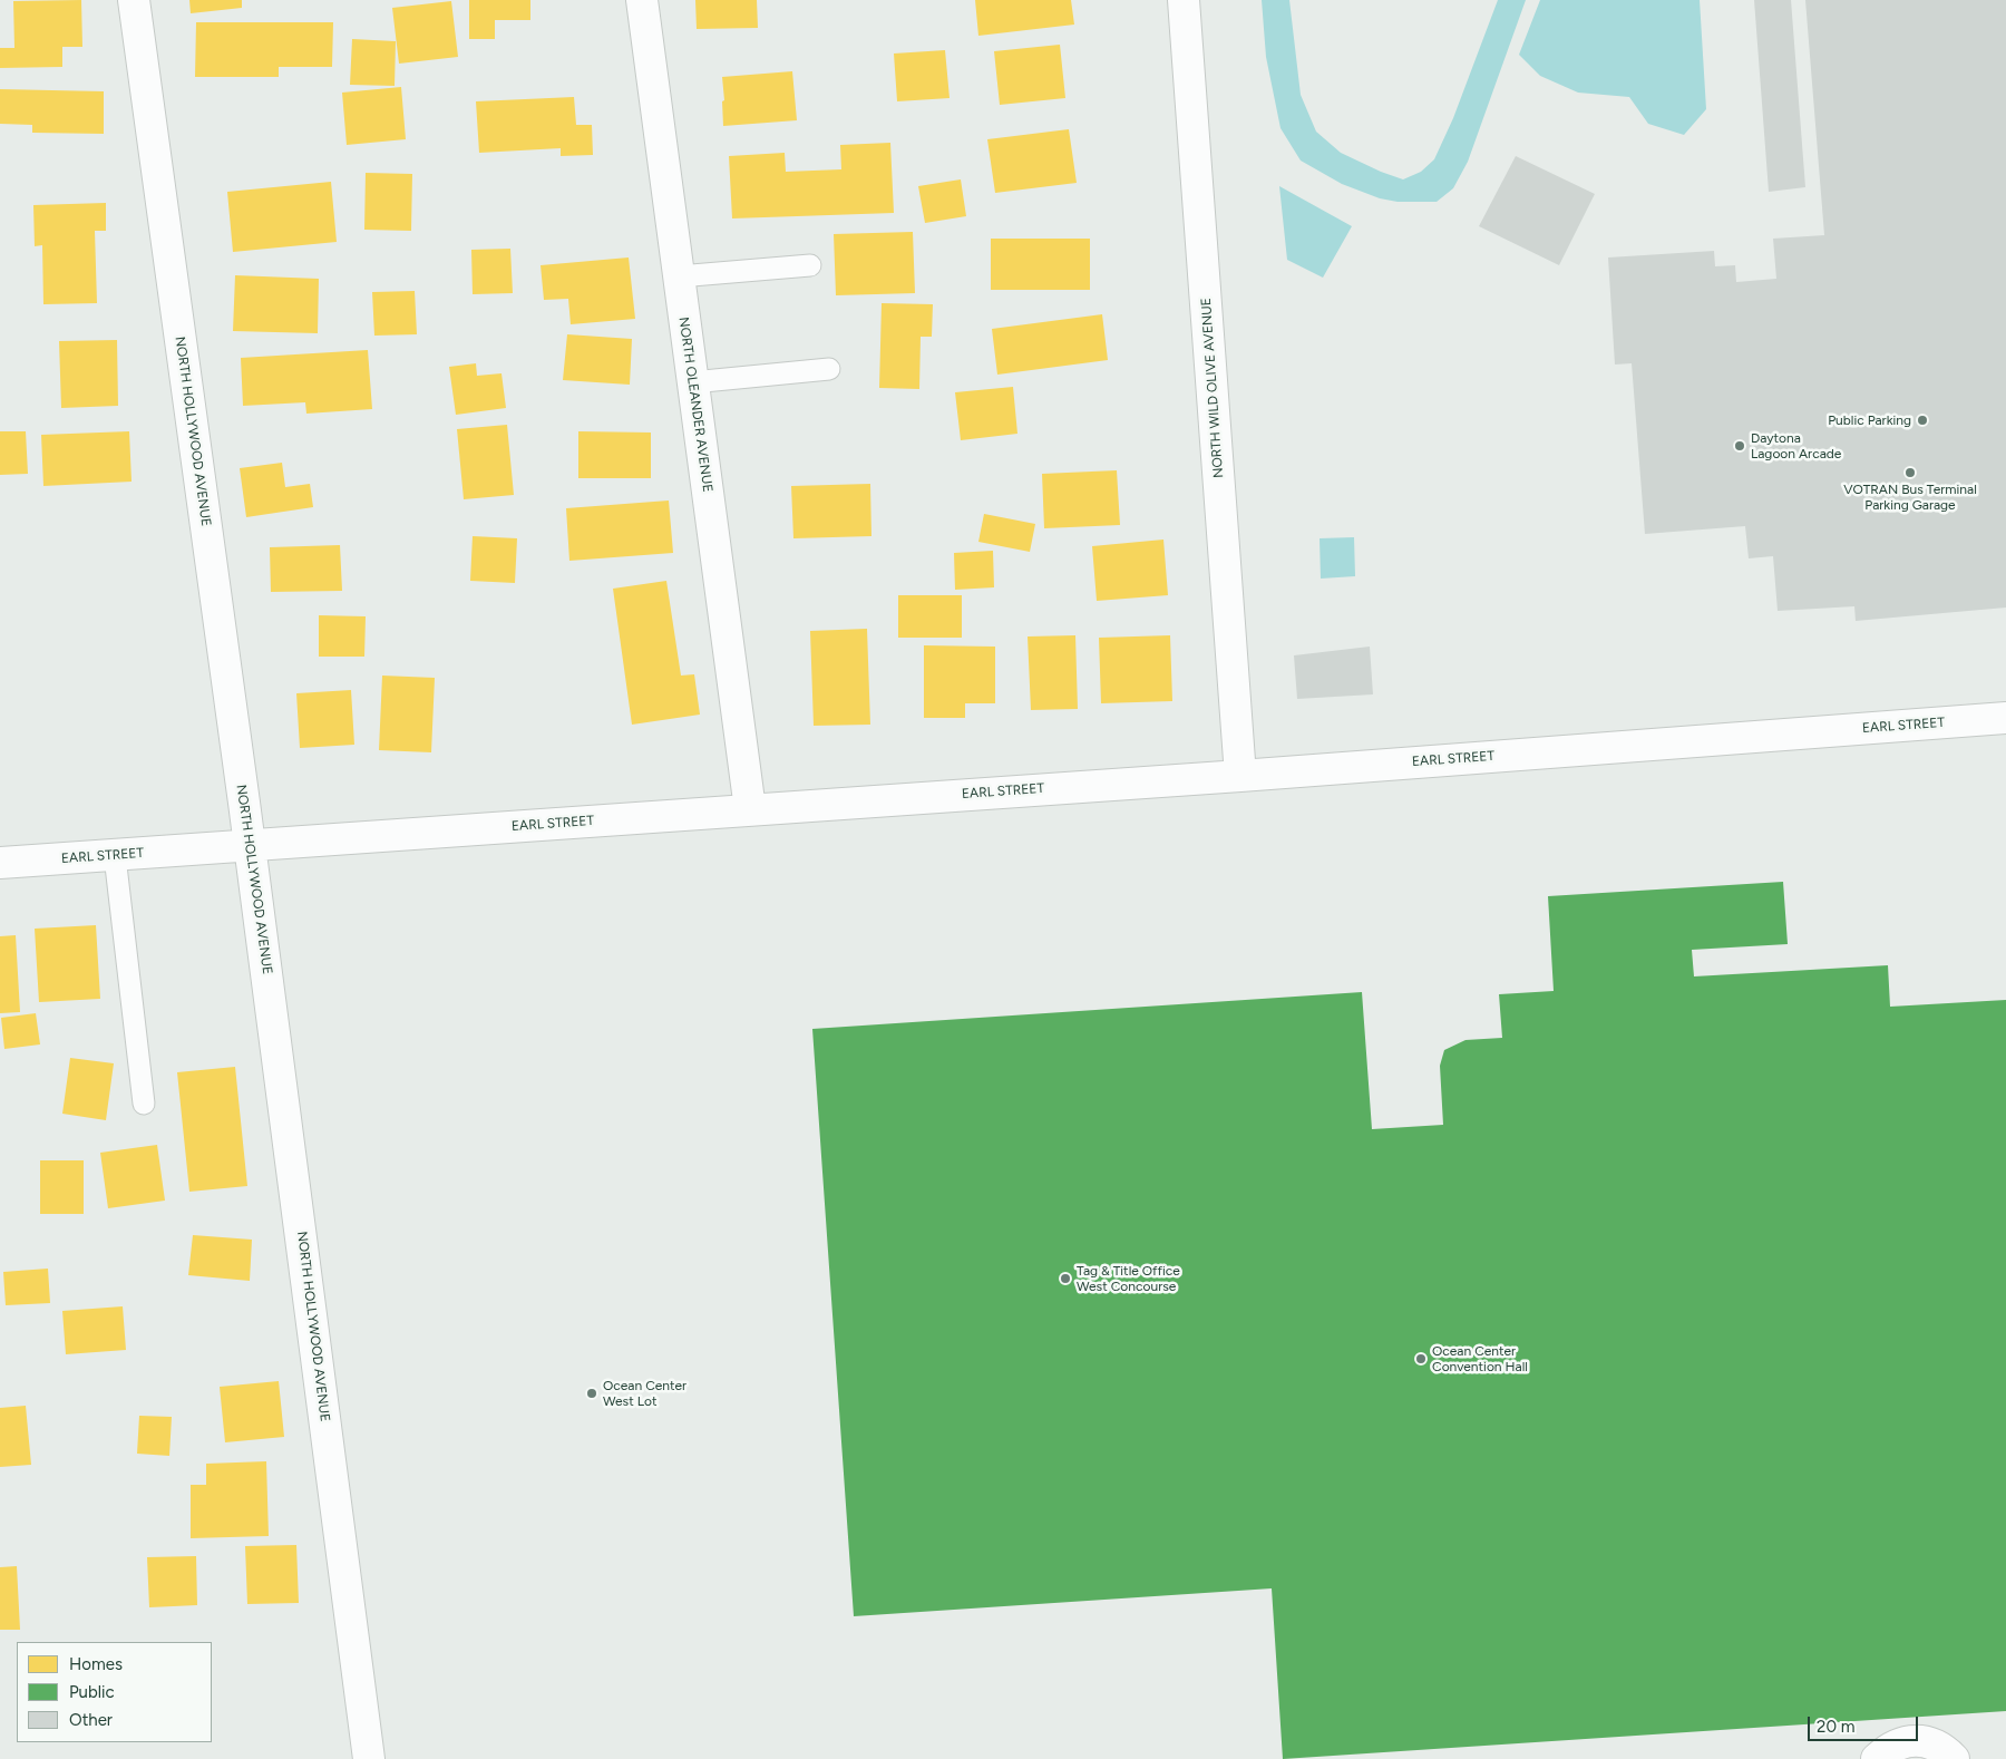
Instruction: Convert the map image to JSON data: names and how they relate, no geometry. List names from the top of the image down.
{
  "streets": {
    "street": [
      "NORTH WILD OLIVE AVENUE",
      "NORTH OLEANDER AVENUE",
      "NORTH HOLLYWOOD AVENUE",
      "EARL STREET"
    ]
  },
  "crossings": [
    ["NORTH WILD OLIVE AVENUE", "EARL STREET"],
    ["NORTH OLEANDER AVENUE", "EARL STREET"],
    ["NORTH HOLLYWOOD AVENUE", "EARL STREET"]
  ],
  "places": [
    "Public Parking",
    "Daytona Lagoon Arcade",
    "VOTRAN Bus Terminal Parking Garage",
    "Tag & Title Office West Concourse",
    "Ocean Center Convention Hall",
    "Ocean Center West Lot"
  ],
  "legend": ["Homes", "Public", "Other"],
  "scale_bar": "20 m"
}
